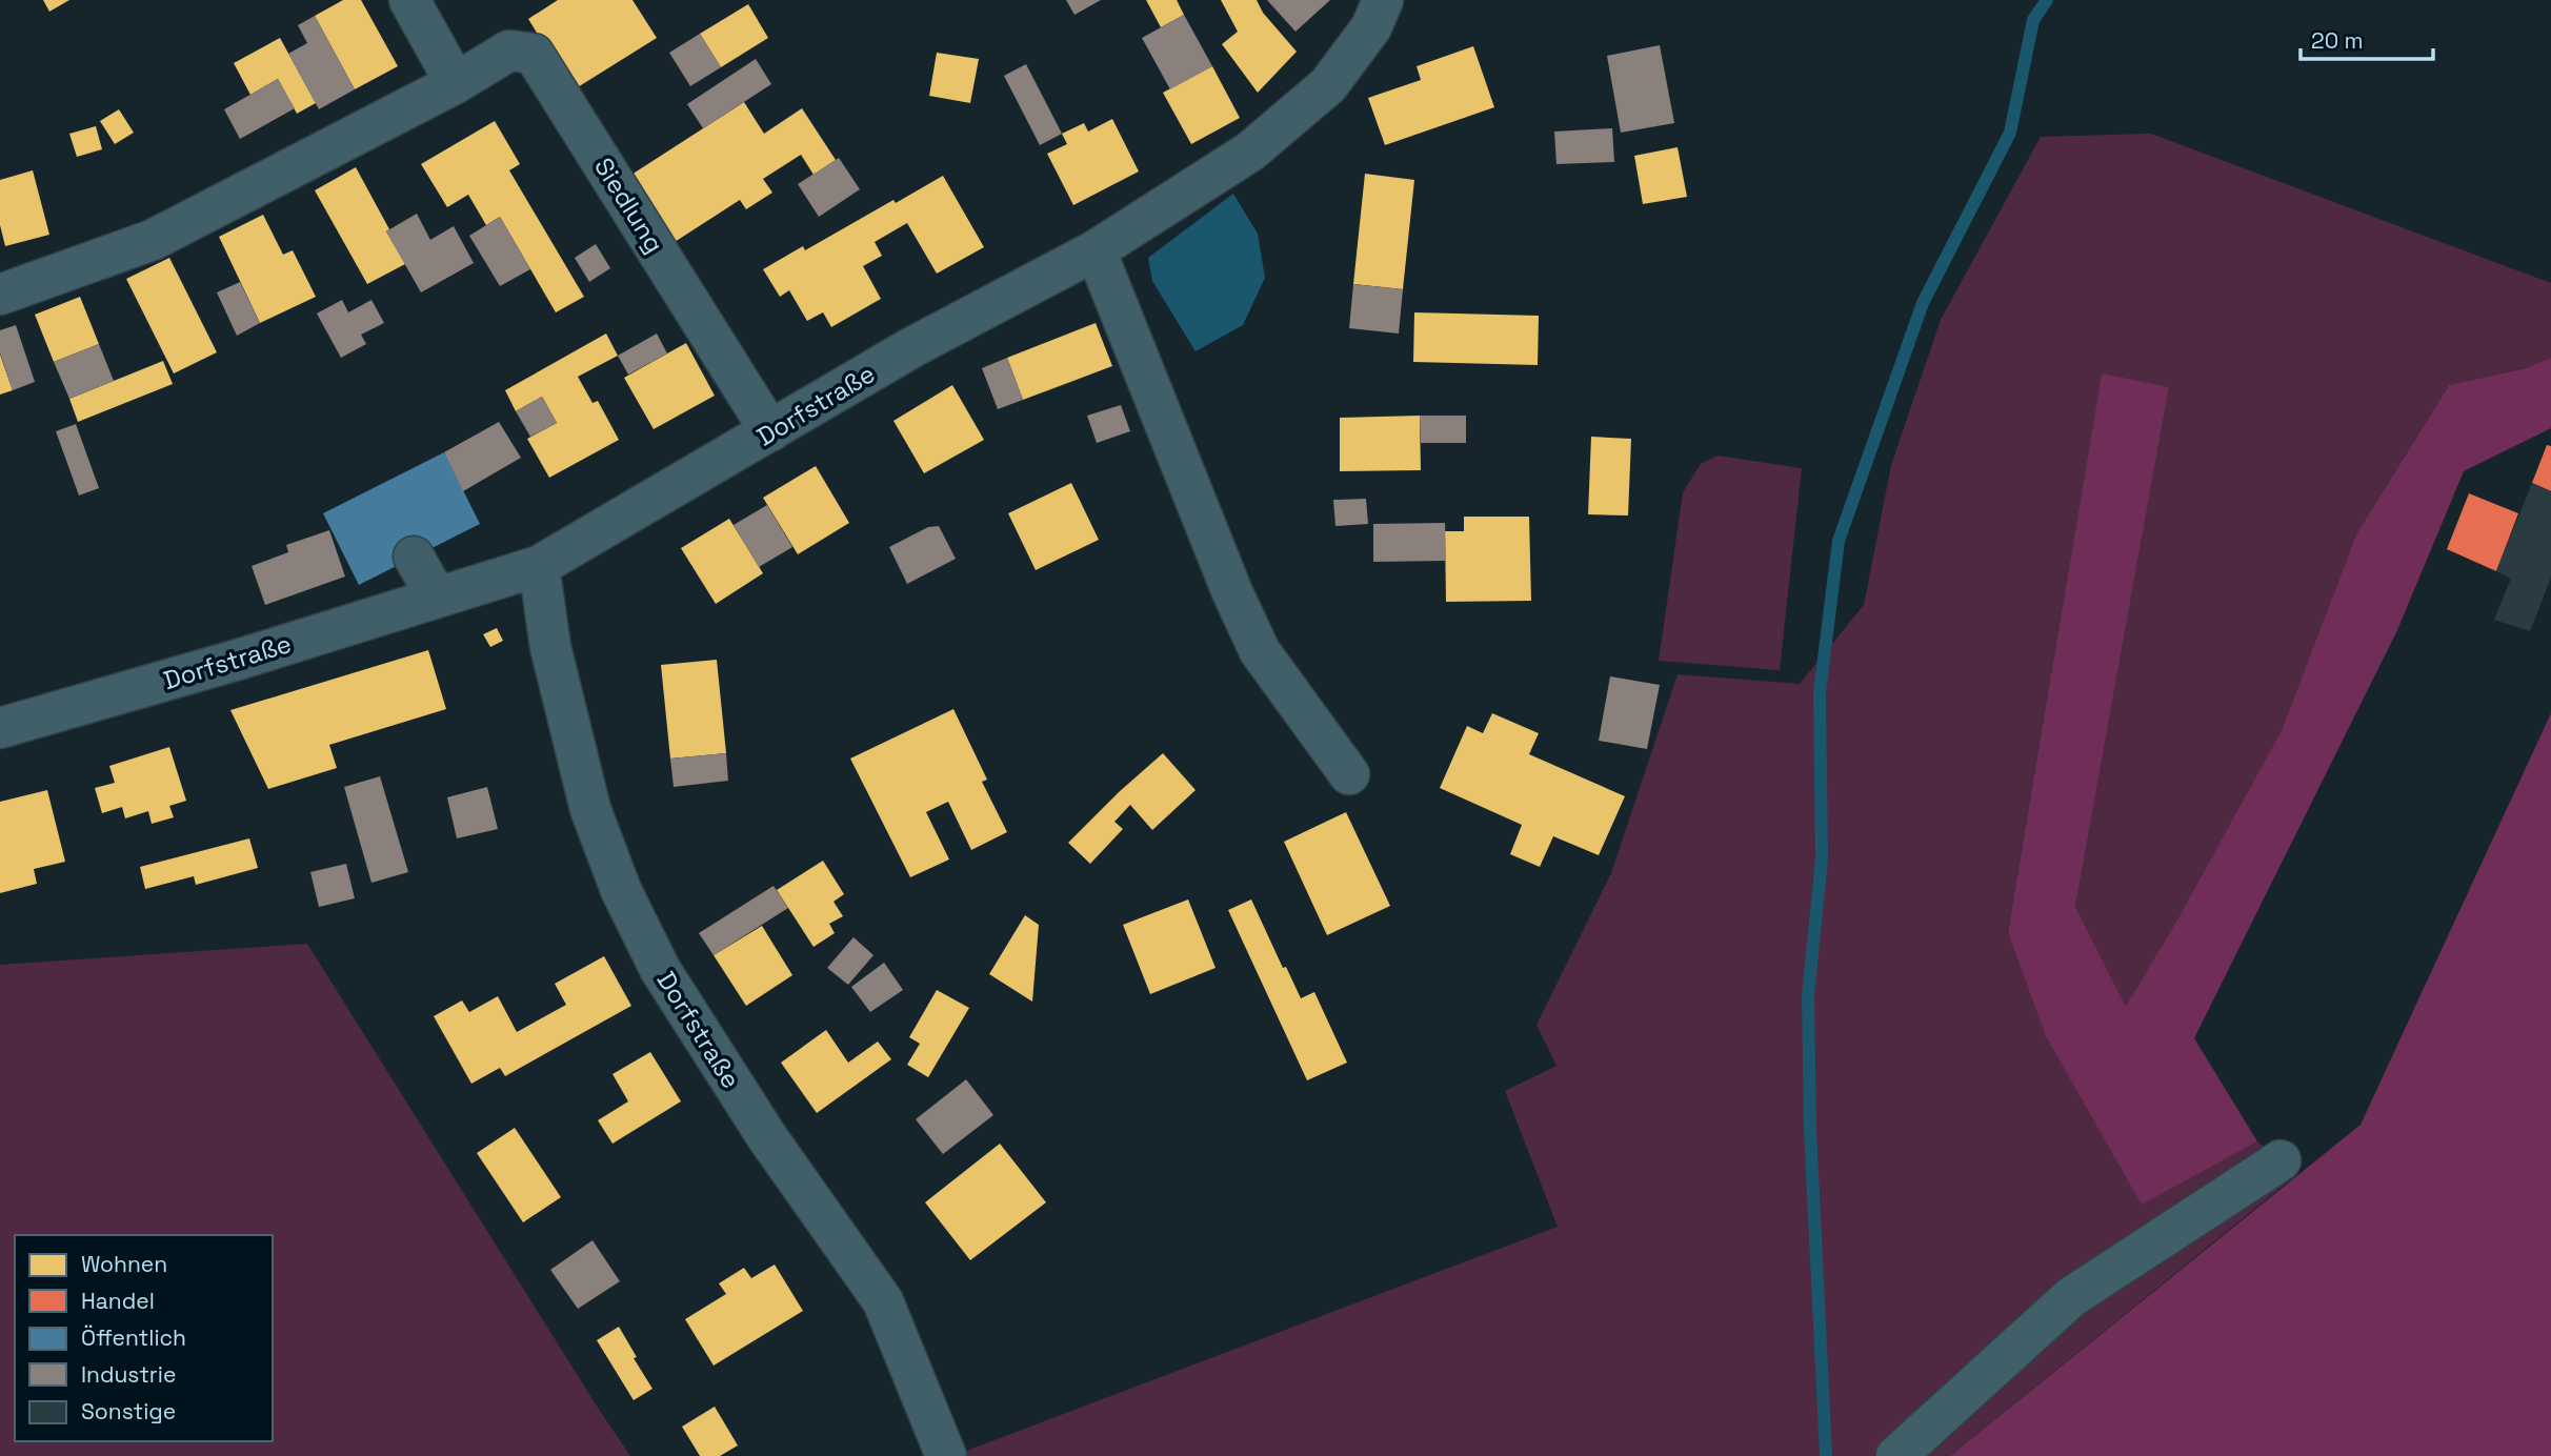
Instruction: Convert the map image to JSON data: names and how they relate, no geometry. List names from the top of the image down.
{
  "streets": {
    "street": ["Siedlung", "Dorfstraße"]
  },
  "crossings": [
    ["Siedlung", "Dorfstraße"]
  ],
  "legend": [
    "Wohnen",
    "Handel",
    "Öffentlich",
    "Industrie",
    "Sonstige"
  ],
  "scale_bar": "20 m"
}
